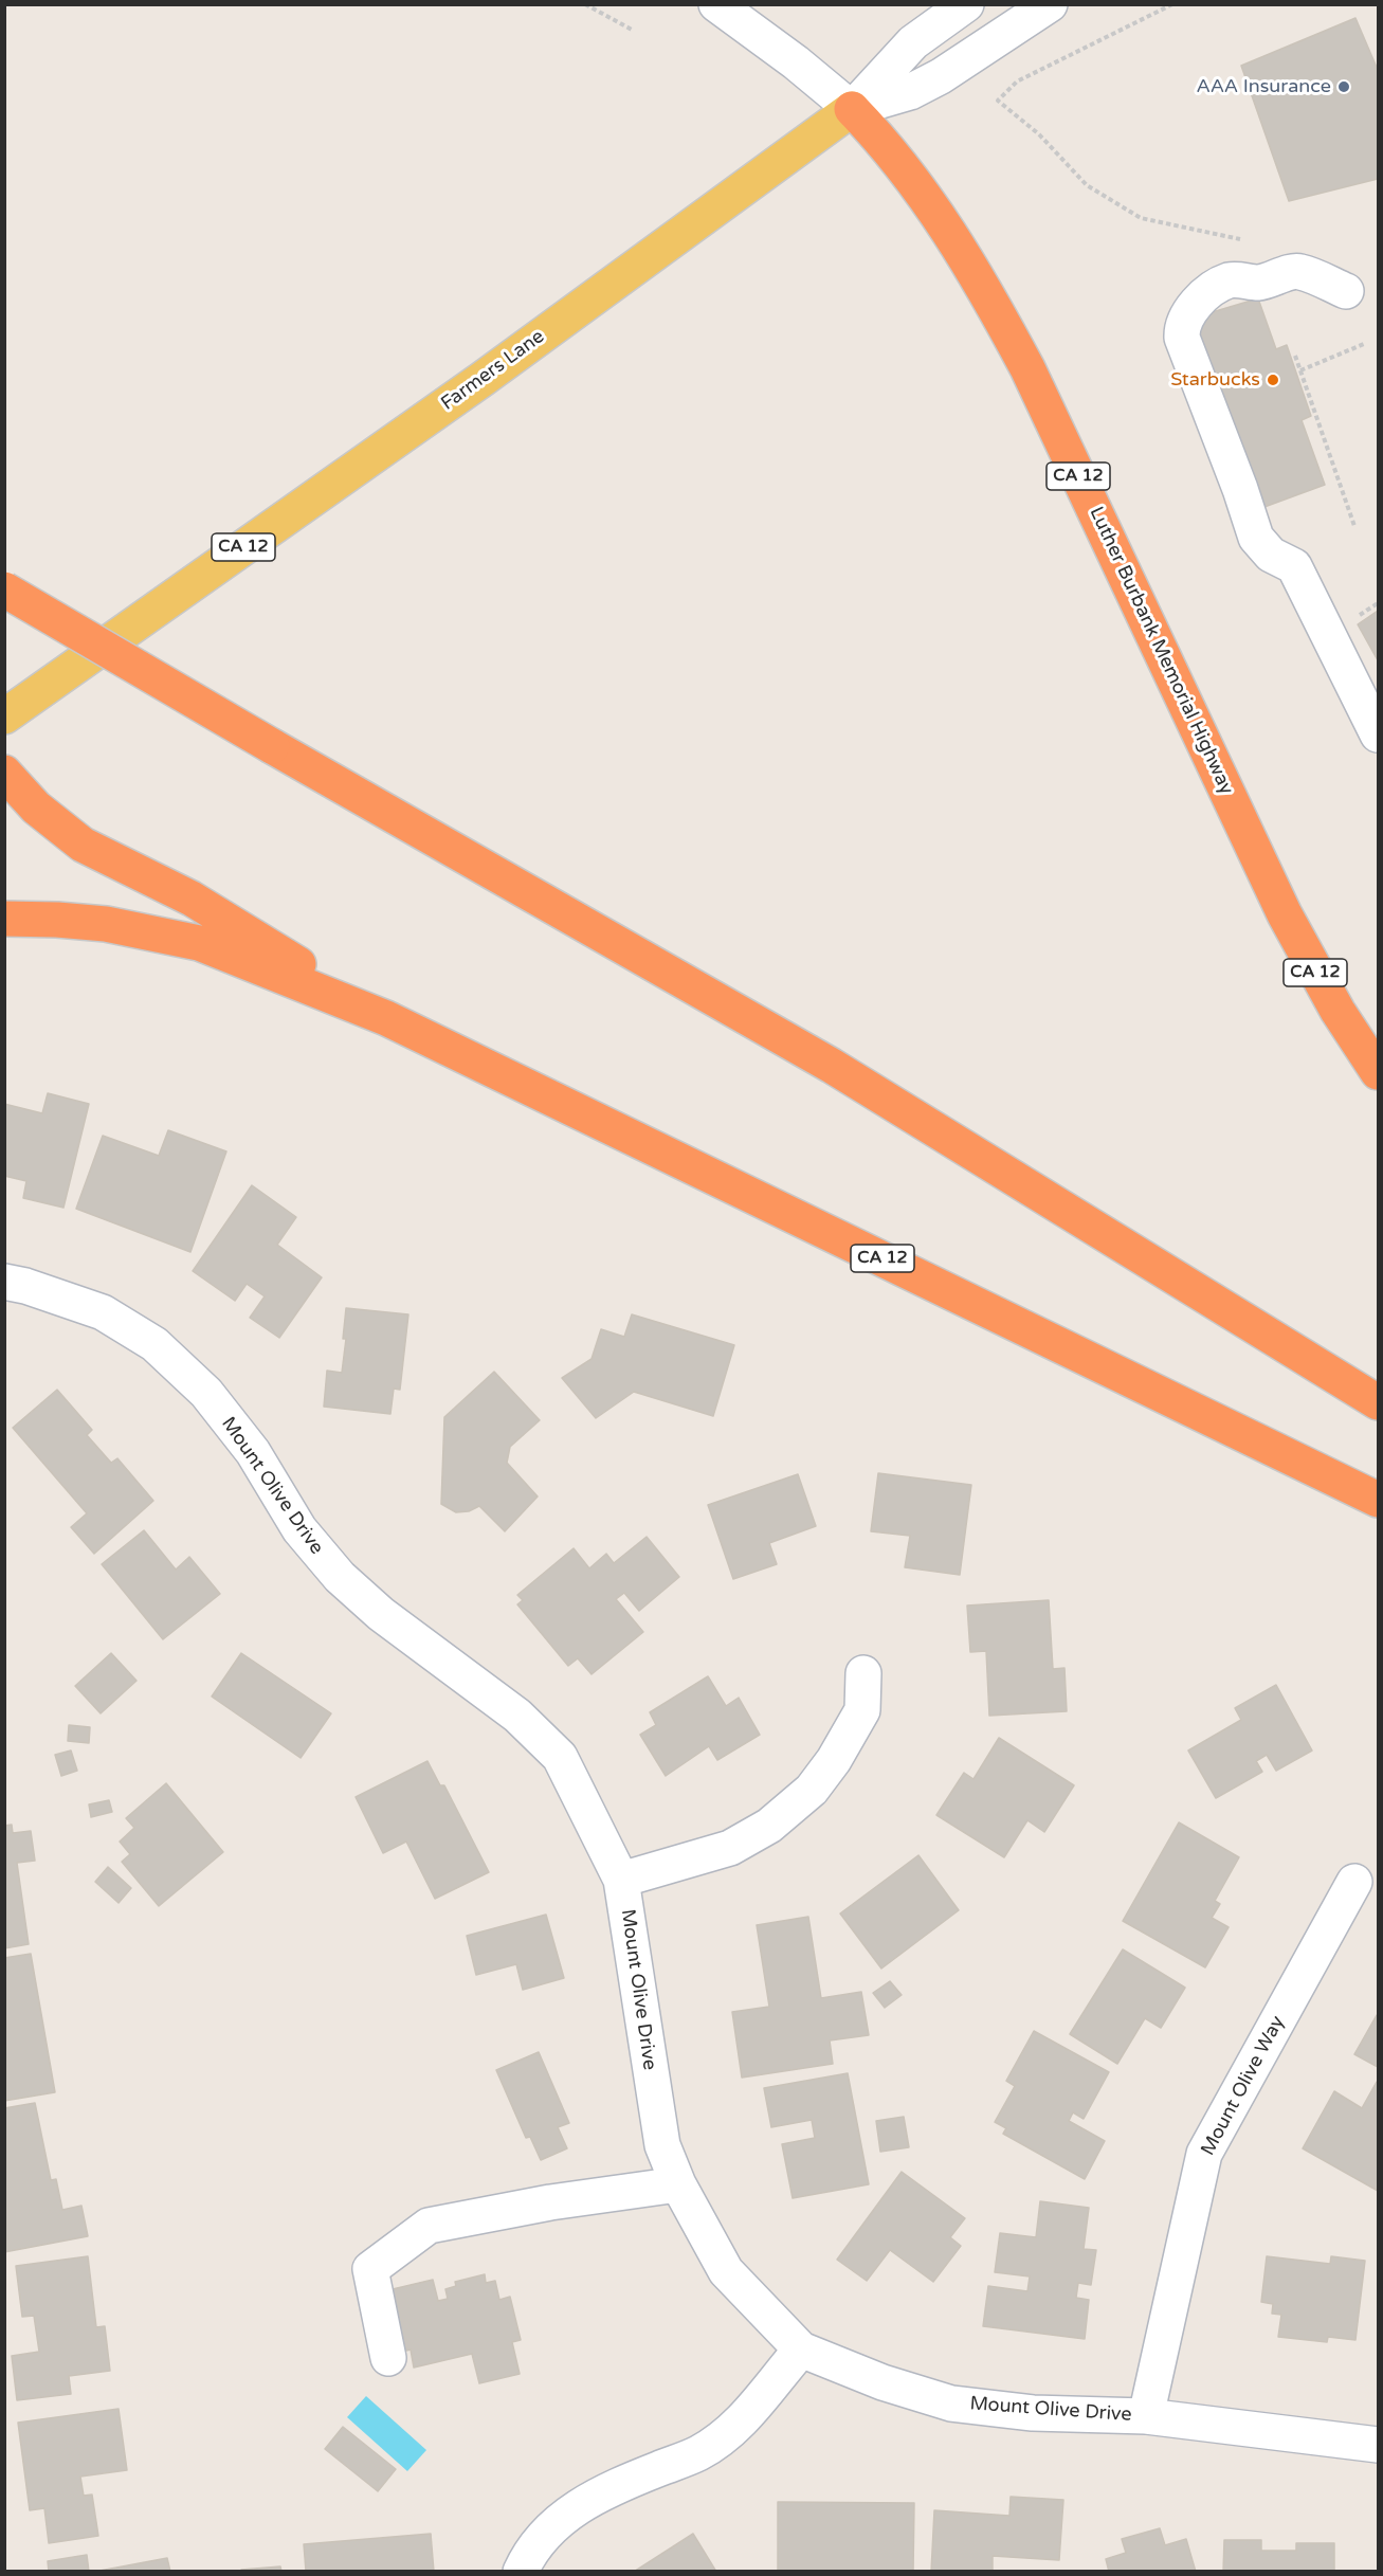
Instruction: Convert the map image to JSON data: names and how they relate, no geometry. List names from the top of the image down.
{
  "streets": {
    "highway": ["CA 12", "Luther Burbank Memorial Highway"],
    "main road": ["Farmers Lane"],
    "street": ["Mount Olive Drive", "Mount Olive Way"]
  },
  "crossings": [
    ["Farmers Lane", "Luther Burbank Memorial Highway"],
    ["Mount Olive Drive", "Mount Olive Way"]
  ],
  "places": ["AAA Insurance", "Starbucks"]
}
